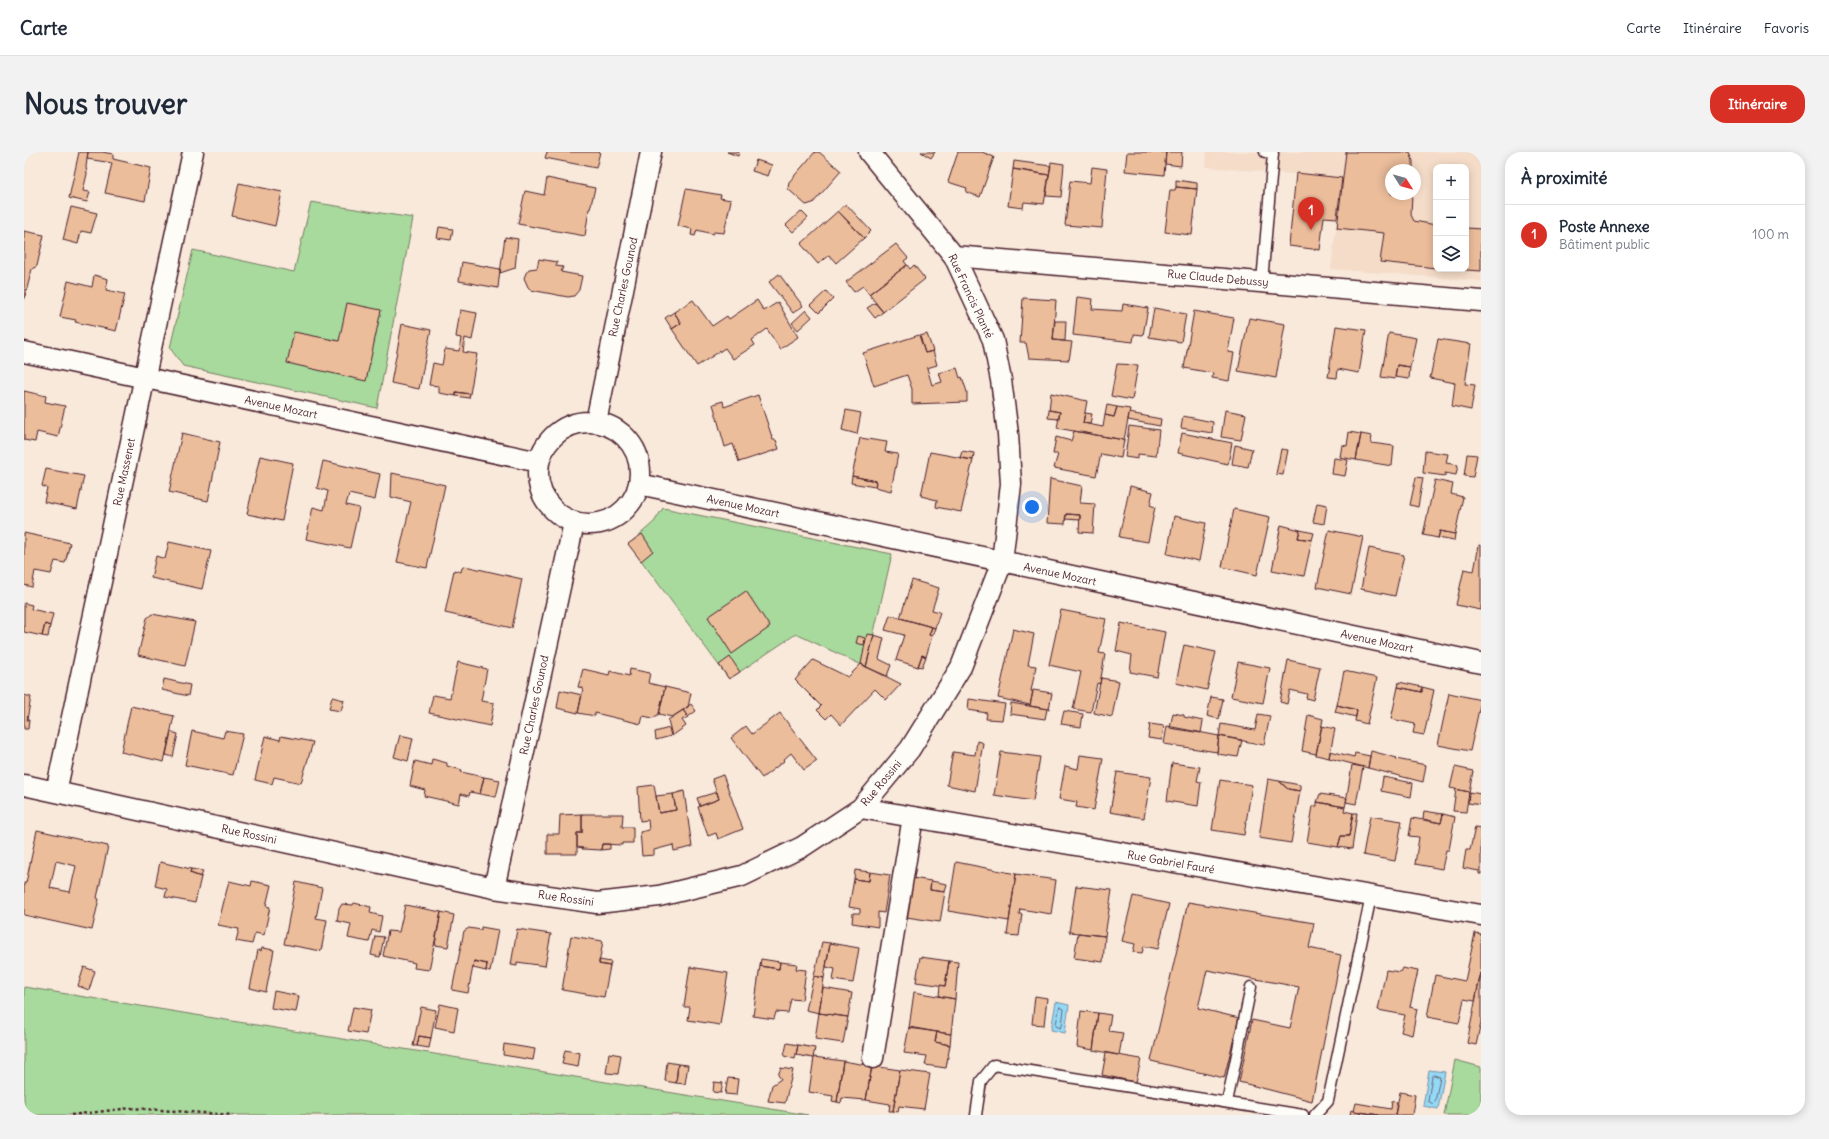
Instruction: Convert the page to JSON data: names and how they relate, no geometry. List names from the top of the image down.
{
  "streets": {
    "street": [
      "Rue Claude Debussy",
      "Rue Charles Gounod",
      "Rue Francis Planté",
      "Avenue Mozart",
      "Rue Massenet",
      "Rue Rossini",
      "Rue Gabriel Fauré"
    ]
  },
  "crossings": [
    ["Rue Claude Debussy", "Rue Francis Planté"],
    ["Rue Charles Gounod", "Avenue Mozart"],
    ["Rue Charles Gounod", "Rue Rossini"],
    ["Rue Francis Planté", "Avenue Mozart"],
    ["Rue Francis Planté", "Rue Rossini"],
    ["Avenue Mozart", "Rue Massenet"],
    ["Avenue Mozart", "Rue Rossini"],
    ["Rue Massenet", "Rue Rossini"],
    ["Rue Rossini", "Rue Gabriel Fauré"]
  ],
  "north": "bottom right",
  "page": {
    "header": "Carte",
    "nav": ["Carte", "Itinéraire", "Favoris"],
    "buttons": "Itinéraire",
    "title": "Nous trouver",
    "heading": "À proximité",
    "map_buttons": ["+", "−"],
    "pins": "1",
    "list": [
      {
        "mark": "1",
        "name": "Poste Annexe",
        "note": "Bâtiment public",
        "value": "100 m"
      }
    ]
  }
}
